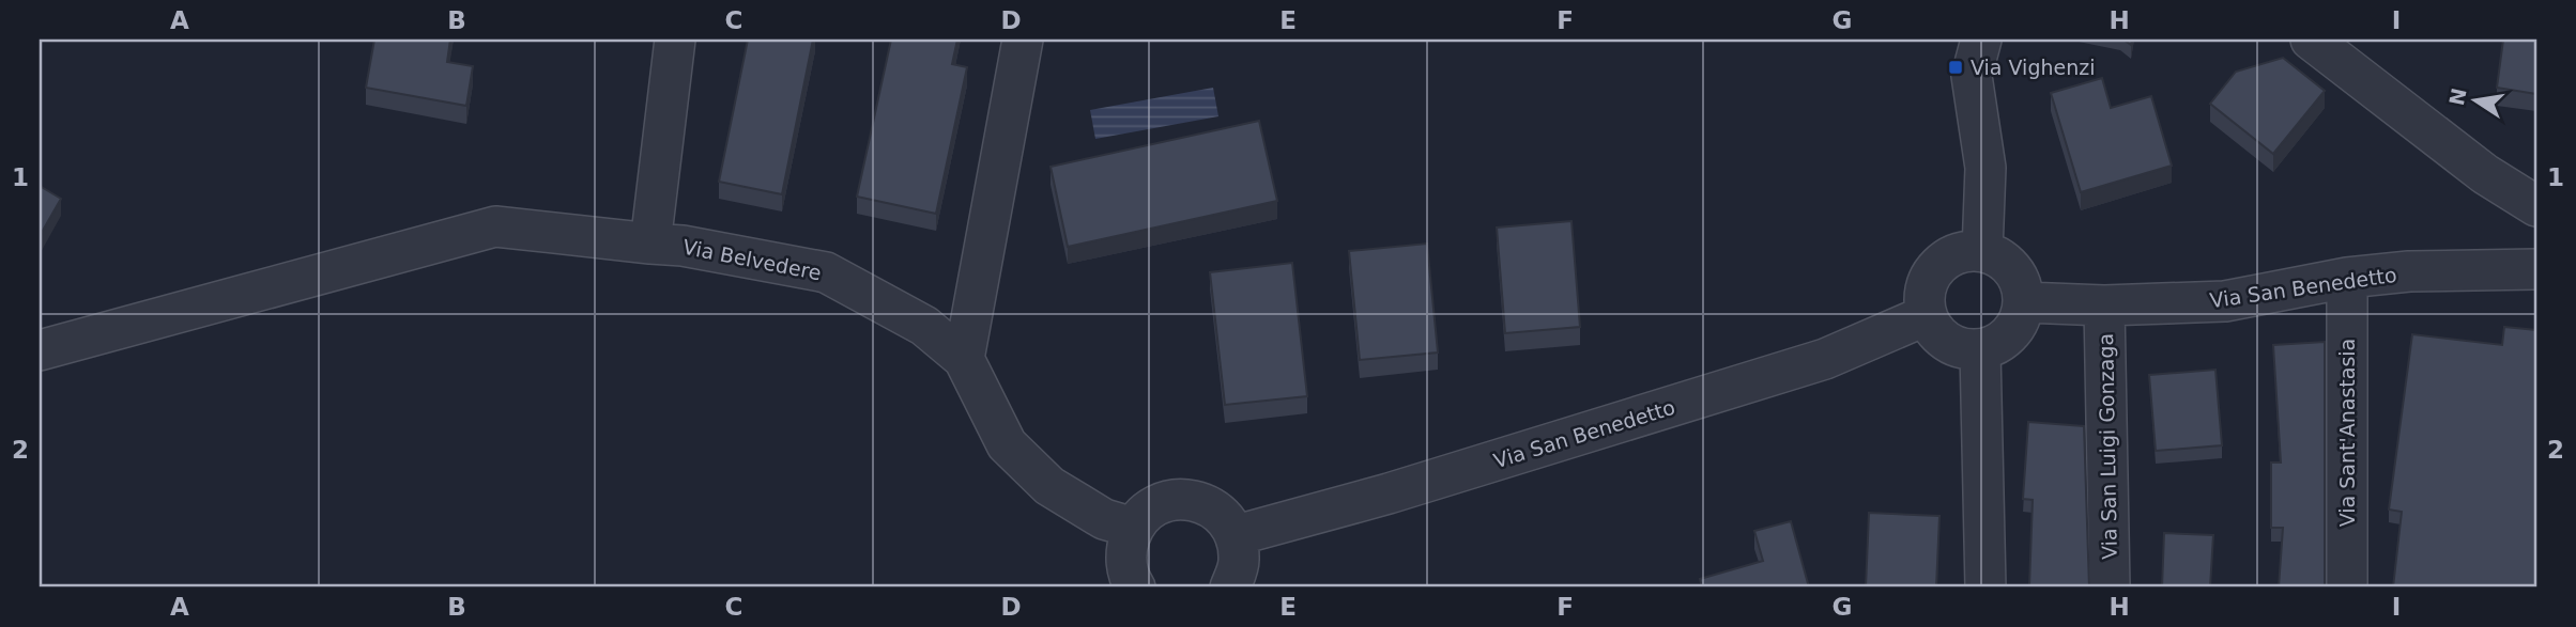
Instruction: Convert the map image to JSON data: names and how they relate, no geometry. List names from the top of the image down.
{
  "streets": {
    "street": [
      "Via Belvedere",
      "Via San Benedetto",
      "Via Sant'Anastasia",
      "Via San Luigi Gonzaga"
    ]
  },
  "crossings": [
    ["Via San Benedetto", "Via Sant'Anastasia"],
    ["Via San Benedetto", "Via San Luigi Gonzaga"]
  ],
  "places": {
    "transit": ["Via Vighenzi"]
  },
  "north": "left",
  "grid": {
    "columns": [
      "A",
      "B",
      "C",
      "D",
      "E",
      "F",
      "G",
      "H",
      "I"
    ],
    "rows": ["1", "2"]
  }
}
